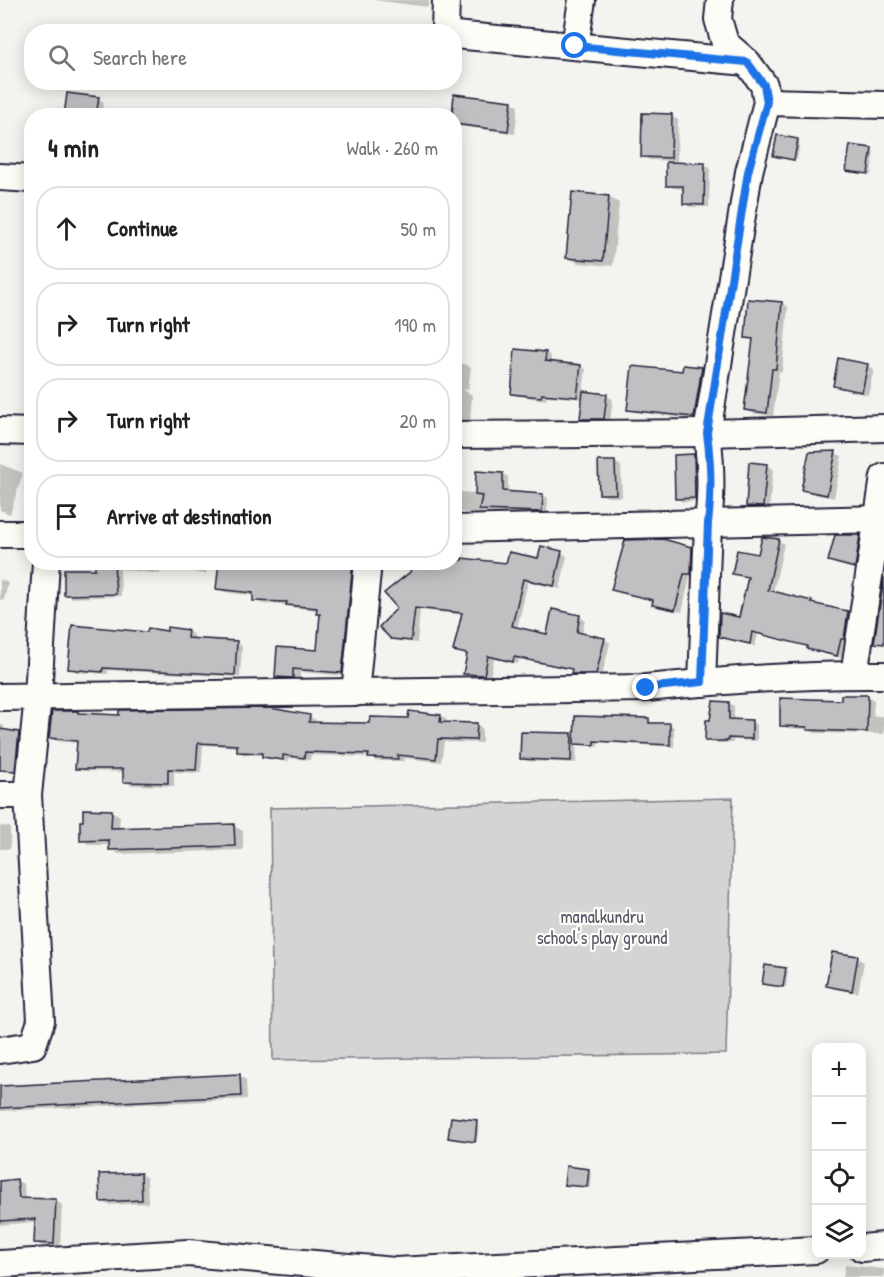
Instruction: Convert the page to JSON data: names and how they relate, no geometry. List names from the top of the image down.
{
  "parks": ["manalkundru school's play ground"],
  "page": {
    "search": "Search here",
    "heading": ["4 min", "Walk · 260 m"],
    "list": [
      ["Continue", "50 m"],
      ["Turn right", "190 m"],
      ["Turn right", "20 m"],
      "Arrive at destination"
    ],
    "map_buttons": ["+", "−"]
  }
}
